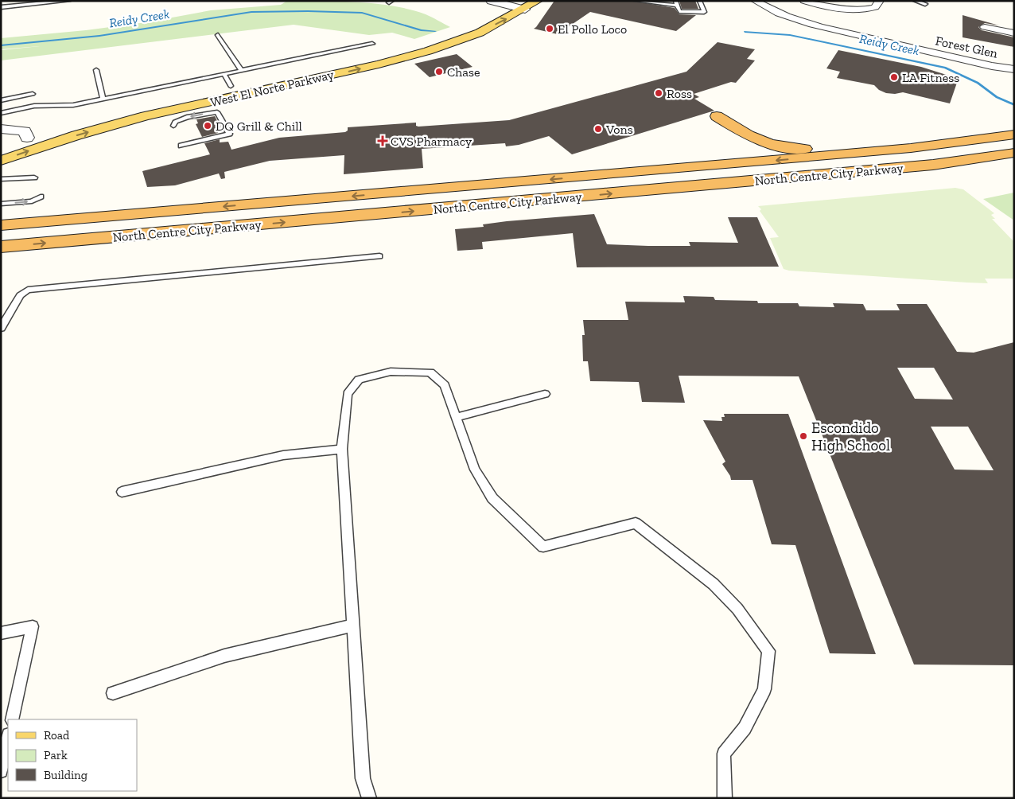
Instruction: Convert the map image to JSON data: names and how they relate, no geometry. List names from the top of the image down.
{
  "streets": {
    "highway": ["North Centre City Parkway"],
    "main road": ["West El Norte Parkway"],
    "street": ["Forest Glen"]
  },
  "water": ["Reidy Creek"],
  "places": {
    "other": [
      "El Pollo Loco",
      "Chase",
      "LA Fitness",
      "Ross",
      "DQ Grill & Chill",
      "Vons",
      "Escondido High School"
    ],
    "health": ["CVS Pharmacy"]
  },
  "legend": ["Road", "Park", "Building"]
}
